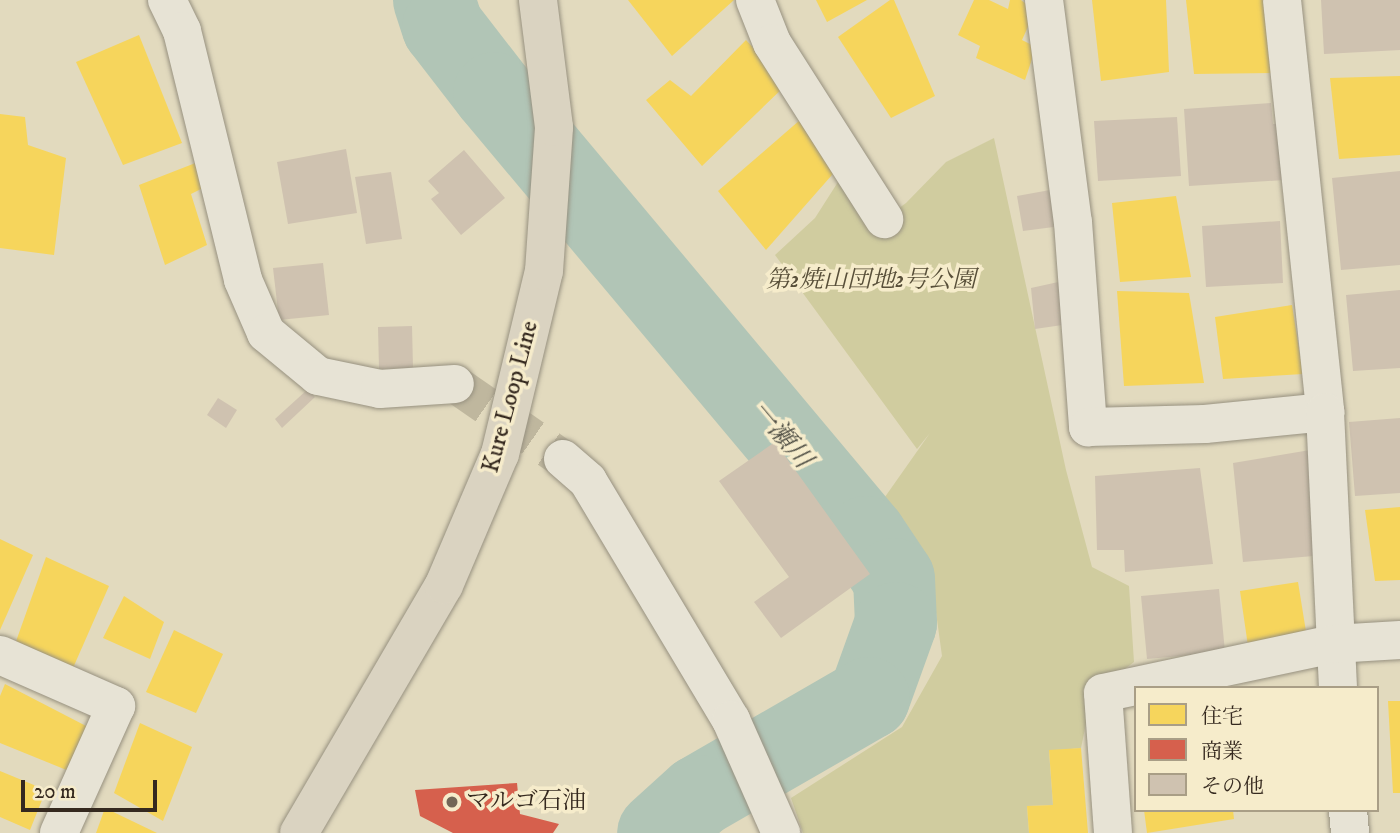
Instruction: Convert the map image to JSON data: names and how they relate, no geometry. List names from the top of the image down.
{
  "streets": {
    "main road": ["Kure Loop Line"]
  },
  "water": ["一瀬川"],
  "parks": ["第2焼山団地2号公園"],
  "places": ["マルゴ石油"],
  "legend": ["住宅", "商業", "その他"],
  "scale_bar": "20 m"
}
